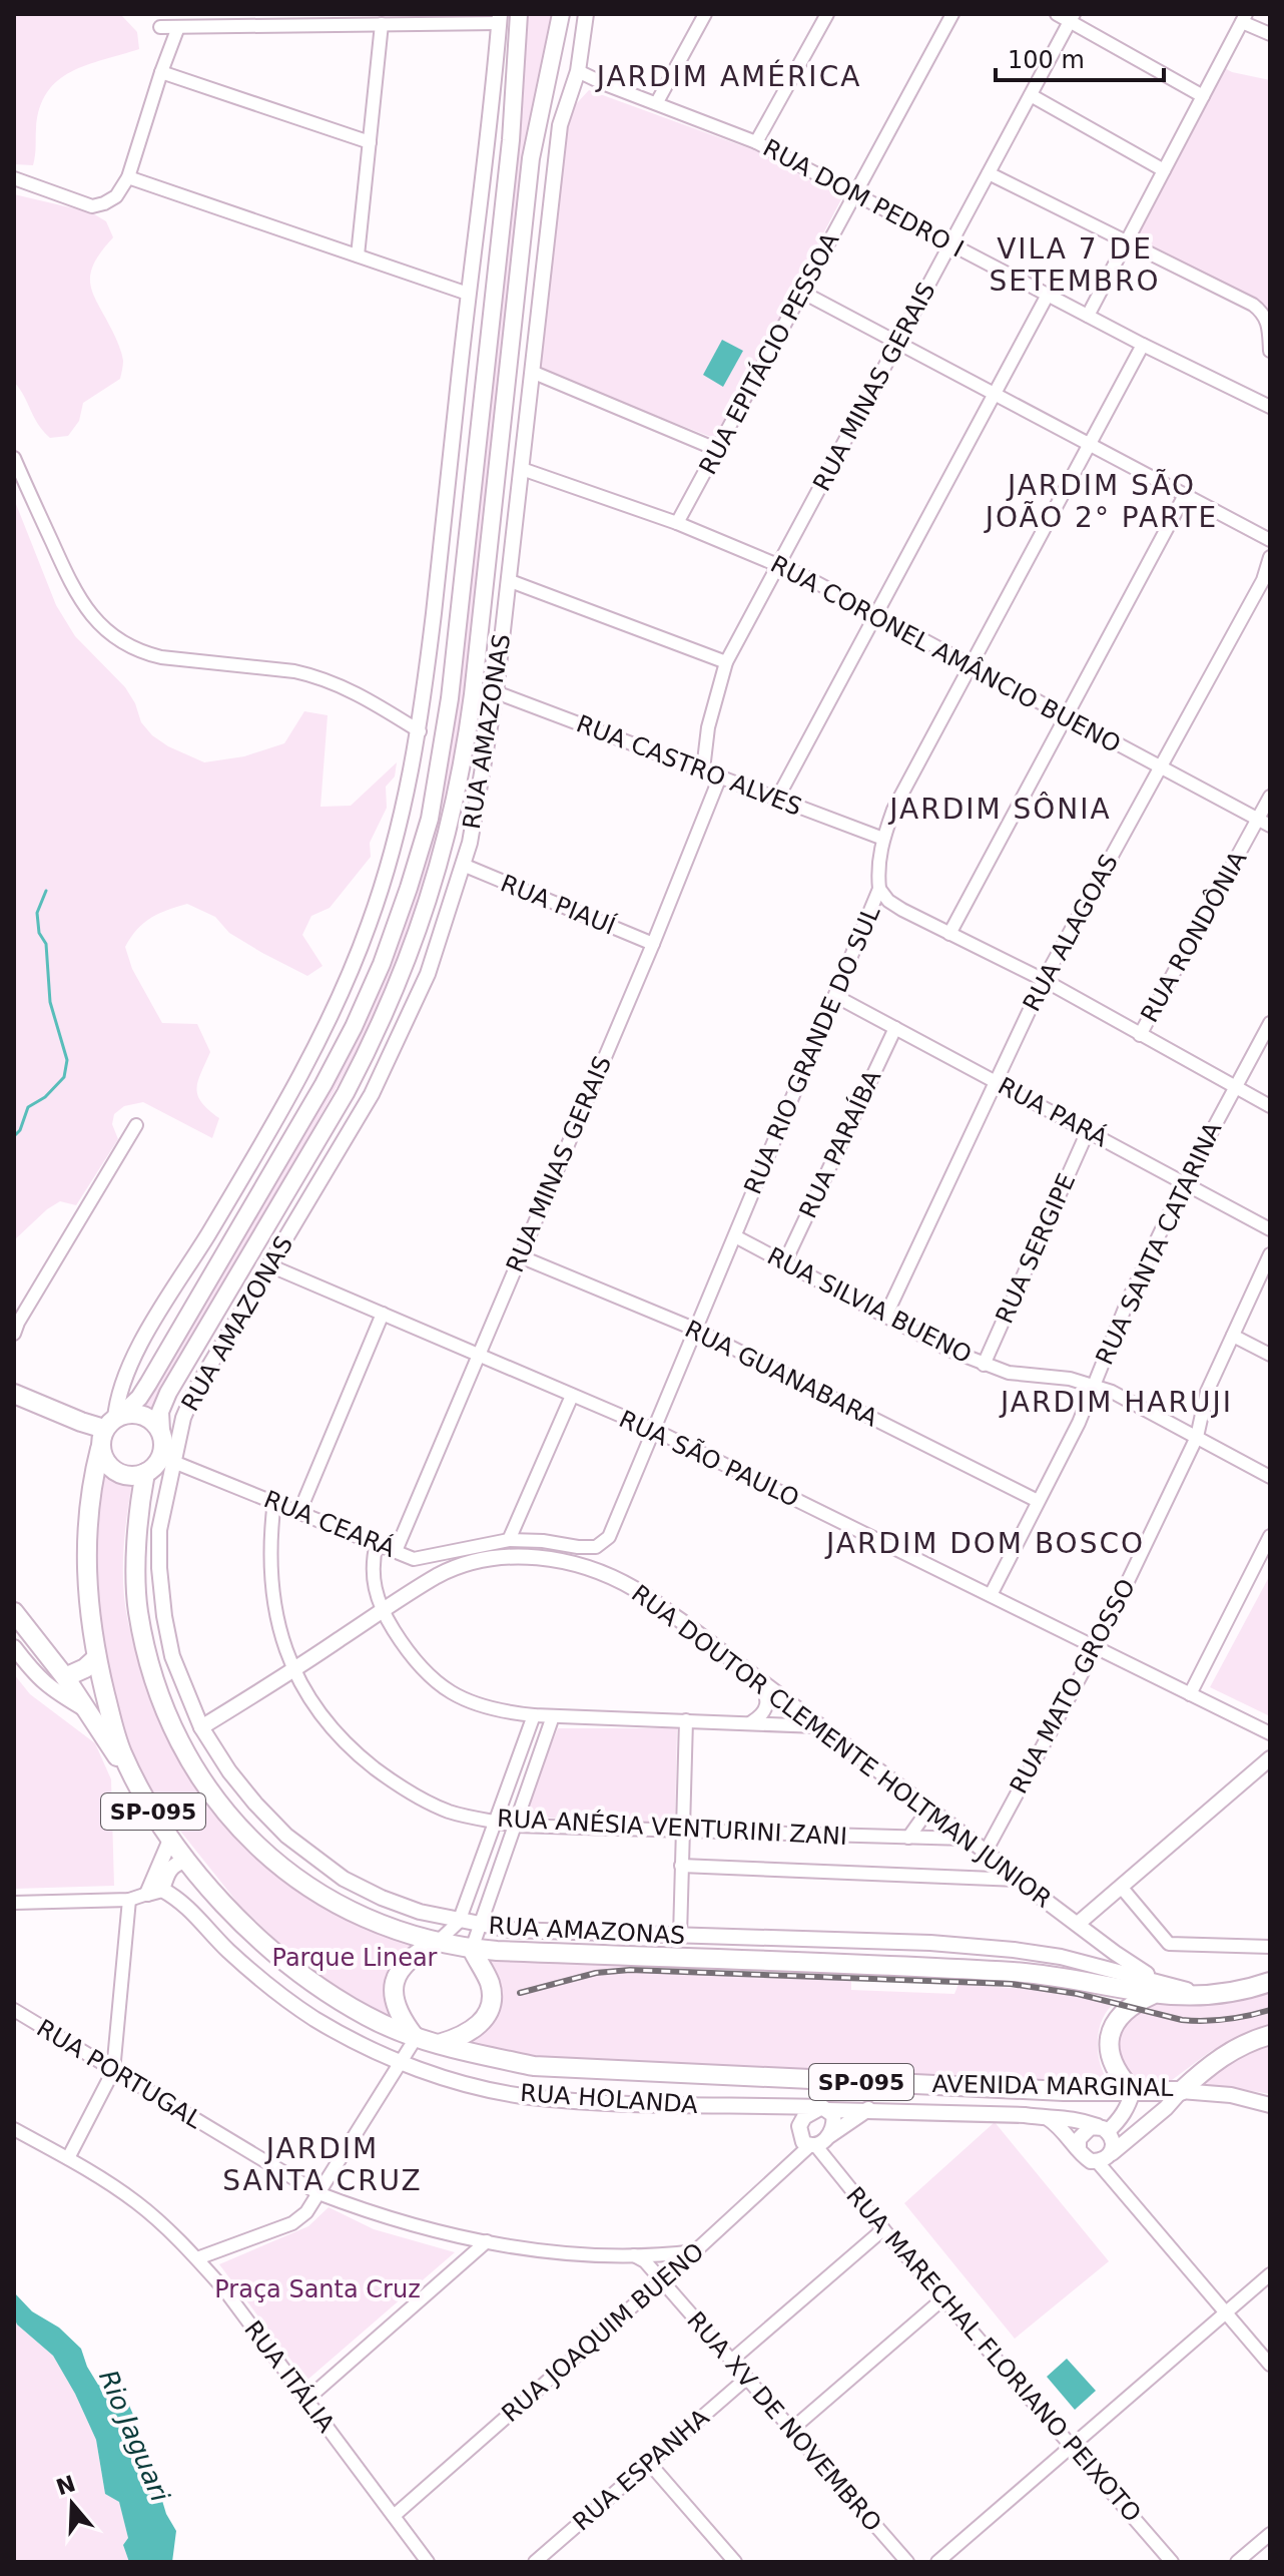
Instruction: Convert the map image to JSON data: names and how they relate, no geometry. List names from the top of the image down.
{
  "streets": {
    "main road": ["SP-095", "AVENIDA MARGINAL"],
    "street": [
      "RUA DOM PEDRO I",
      "RUA EPITÁCIO PESSOA",
      "RUA MINAS GERAIS",
      "RUA CORONEL AMÂNCIO BUENO",
      "RUA AMAZONAS",
      "RUA CASTRO ALVES",
      "RUA PIAUÍ",
      "RUA ALAGOAS",
      "RUA RONDÔNIA",
      "RUA RIO GRANDE DO SUL",
      "RUA PARÁ",
      "RUA PARAÍBA",
      "RUA SANTA CATARINA",
      "RUA SERGIPE",
      "RUA SILVIA BUENO",
      "RUA GUANABARA",
      "RUA SÃO PAULO",
      "RUA CEARÁ",
      "RUA MATO GROSSO",
      "RUA DOUTOR CLEMENTE HOLTMAN JUNIOR",
      "RUA ANÉSIA VENTURINI ZANI",
      "RUA PORTUGAL",
      "RUA HOLANDA",
      "RUA JOAQUIM BUENO",
      "RUA MARECHAL FLORIANO PEIXOTO",
      "RUA ITÁLIA",
      "RUA XV DE NOVEMBRO",
      "RUA ESPANHA"
    ]
  },
  "crossings": [
    ["RUA DOM PEDRO I", "RUA EPITÁCIO PESSOA"],
    ["RUA DOM PEDRO I", "RUA MINAS GERAIS"],
    ["RUA DOM PEDRO I", "RUA AMAZONAS"],
    ["RUA DOM PEDRO I", "RUA RIO GRANDE DO SUL"],
    ["RUA EPITÁCIO PESSOA", "RUA CORONEL AMÂNCIO BUENO"],
    ["RUA MINAS GERAIS", "RUA CORONEL AMÂNCIO BUENO"],
    ["RUA MINAS GERAIS", "RUA CASTRO ALVES"],
    ["RUA MINAS GERAIS", "RUA PIAUÍ"],
    ["RUA MINAS GERAIS", "RUA GUANABARA"],
    ["RUA MINAS GERAIS", "RUA SÃO PAULO"],
    ["RUA MINAS GERAIS", "RUA CEARÁ"],
    ["RUA CORONEL AMÂNCIO BUENO", "RUA AMAZONAS"],
    ["RUA CORONEL AMÂNCIO BUENO", "RUA ALAGOAS"],
    ["RUA CORONEL AMÂNCIO BUENO", "RUA RONDÔNIA"],
    ["RUA CORONEL AMÂNCIO BUENO", "RUA RIO GRANDE DO SUL"],
    ["RUA AMAZONAS", "RUA CASTRO ALVES"],
    ["RUA AMAZONAS", "RUA PIAUÍ"],
    ["RUA AMAZONAS", "RUA SÃO PAULO"],
    ["RUA AMAZONAS", "RUA CEARÁ"],
    ["RUA AMAZONAS", "RUA DOUTOR CLEMENTE HOLTMAN JUNIOR"],
    ["RUA AMAZONAS", "SP-095"],
    ["RUA CASTRO ALVES", "RUA RIO GRANDE DO SUL"],
    ["RUA ALAGOAS", "RUA PARÁ"],
    ["RUA ALAGOAS", "RUA SILVIA BUENO"],
    ["RUA RIO GRANDE DO SUL", "RUA PARÁ"],
    ["RUA RIO GRANDE DO SUL", "RUA SILVIA BUENO"],
    ["RUA RIO GRANDE DO SUL", "RUA GUANABARA"],
    ["RUA RIO GRANDE DO SUL", "RUA SÃO PAULO"],
    ["RUA RIO GRANDE DO SUL", "RUA CEARÁ"],
    ["RUA PARÁ", "RUA PARAÍBA"],
    ["RUA PARÁ", "RUA SANTA CATARINA"],
    ["RUA PARÁ", "RUA SERGIPE"],
    ["RUA PARAÍBA", "RUA SILVIA BUENO"],
    ["RUA SANTA CATARINA", "RUA SILVIA BUENO"],
    ["RUA SANTA CATARINA", "RUA GUANABARA"],
    ["RUA SANTA CATARINA", "RUA SÃO PAULO"],
    ["RUA SERGIPE", "RUA SILVIA BUENO"],
    ["RUA SILVIA BUENO", "RUA MATO GROSSO"],
    ["RUA SÃO PAULO", "RUA MATO GROSSO"],
    ["RUA CEARÁ", "SP-095"],
    ["RUA CEARÁ", "RUA ANÉSIA VENTURINI ZANI"],
    ["RUA MATO GROSSO", "RUA DOUTOR CLEMENTE HOLTMAN JUNIOR"],
    ["RUA DOUTOR CLEMENTE HOLTMAN JUNIOR", "RUA ANÉSIA VENTURINI ZANI"],
    ["SP-095", "AVENIDA MARGINAL"],
    ["RUA PORTUGAL", "RUA JOAQUIM BUENO"],
    ["RUA PORTUGAL", "RUA XV DE NOVEMBRO"],
    ["RUA JOAQUIM BUENO", "RUA MARECHAL FLORIANO PEIXOTO"],
    ["RUA JOAQUIM BUENO", "RUA ITÁLIA"],
    ["RUA JOAQUIM BUENO", "RUA XV DE NOVEMBRO"],
    ["RUA XV DE NOVEMBRO", "RUA ESPANHA"]
  ],
  "districts": [
    "JARDIM AMÉRICA",
    "VILA 7 DE SETEMBRO",
    "JARDIM SÃO JOÃO 2° PARTE",
    "JARDIM SÔNIA",
    "JARDIM HARUJI",
    "JARDIM DOM BOSCO",
    "JARDIM SANTA CRUZ"
  ],
  "water": ["Rio Jaguari"],
  "parks": ["Parque Linear", "Praça Santa Cruz"],
  "scale_bar": "100 m",
  "north": "top"
}
